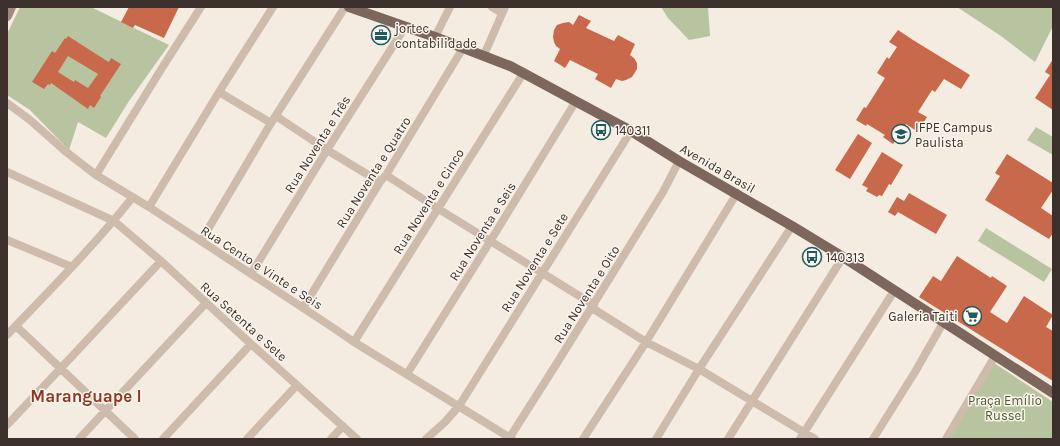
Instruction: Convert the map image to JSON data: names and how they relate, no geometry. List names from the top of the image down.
{
  "streets": {
    "main road": ["Avenida Brasil"],
    "street": [
      "Rua Noventa e Três",
      "Rua Noventa e Quatro",
      "Rua Noventa e Cinco",
      "Rua Noventa e Seis",
      "Rua Noventa e Sete",
      "Rua Cento e Vinte e Seis",
      "Rua Noventa e Oito",
      "Rua Setenta e Sete"
    ]
  },
  "crossings": [
    ["Rua Noventa e Três", "Avenida Brasil"],
    ["Rua Noventa e Três", "Rua Cento e Vinte e Seis"],
    ["Avenida Brasil", "Rua Noventa e Quatro"],
    ["Avenida Brasil", "Rua Noventa e Cinco"],
    ["Avenida Brasil", "Rua Noventa e Seis"],
    ["Avenida Brasil", "Rua Noventa e Sete"],
    ["Avenida Brasil", "Rua Noventa e Oito"],
    ["Rua Noventa e Quatro", "Rua Cento e Vinte e Seis"],
    ["Rua Noventa e Cinco", "Rua Cento e Vinte e Seis"],
    ["Rua Noventa e Seis", "Rua Cento e Vinte e Seis"],
    ["Rua Noventa e Sete", "Rua Cento e Vinte e Seis"],
    ["Rua Cento e Vinte e Seis", "Rua Noventa e Oito"]
  ],
  "districts": ["Maranguape I"],
  "parks": ["Praça Emílio Russel"],
  "places": {
    "office": ["jortec contabilidade"],
    "bus stop": ["140311", "140313"],
    "school or university": ["IFPE Campus Paulista"],
    "supermarket": ["Galeria Taiti"]
  }
}
